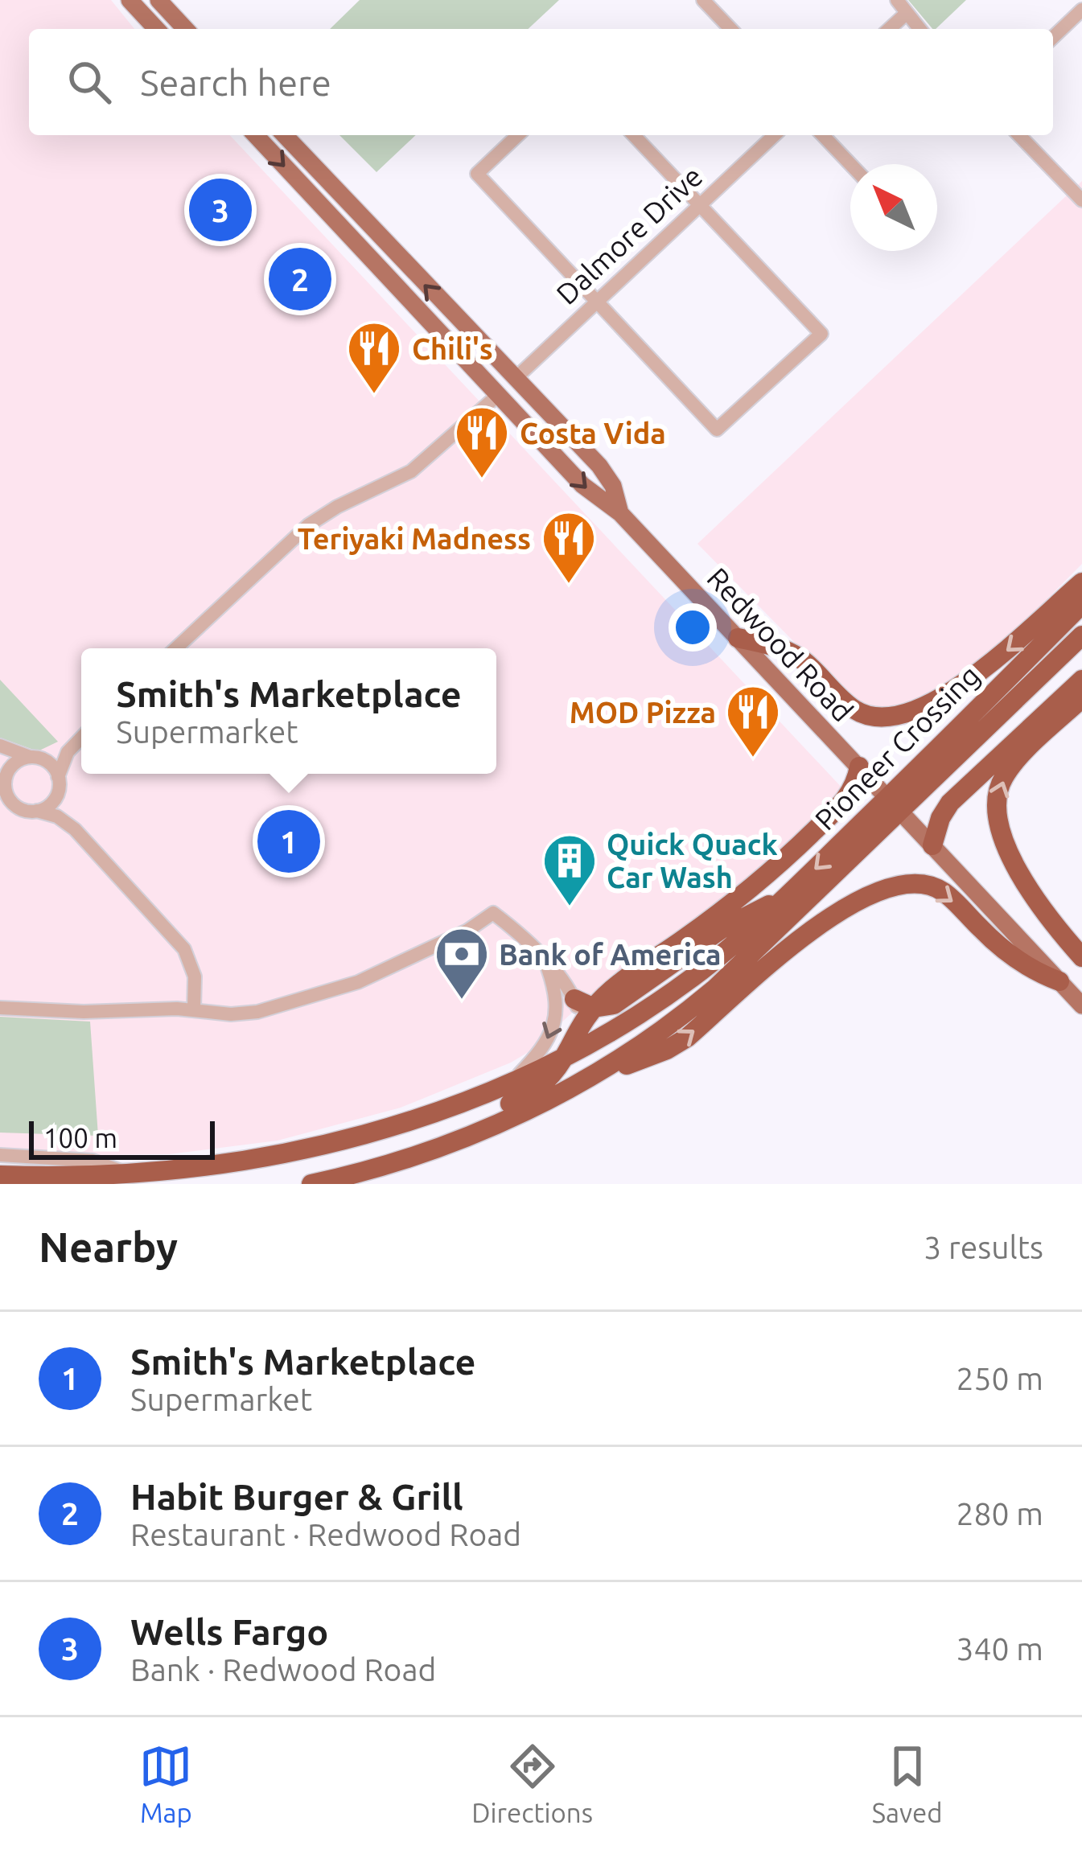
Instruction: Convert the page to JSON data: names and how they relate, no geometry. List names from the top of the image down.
{
  "streets": {
    "highway": ["Pioneer Crossing"],
    "main road": ["Redwood Road"],
    "street": ["Dalmore Drive"]
  },
  "crossings": [
    ["Dalmore Drive", "Redwood Road"],
    ["Redwood Road", "Pioneer Crossing"]
  ],
  "places": {
    "restaurant": [
      "Chili's",
      "Costa Vida",
      "Teriyaki Madness",
      "MOD Pizza"
    ],
    "building": ["Quick Quack Car Wash"],
    "bank": ["Bank of America"]
  },
  "scale_bar": "100 m",
  "north": "top left",
  "page": {
    "search": "Search here",
    "pins": ["3", "2", "1"],
    "popup": ["Smith's Marketplace", "Supermarket"],
    "scale": "100 m",
    "heading": ["Nearby", "3 results"],
    "list": [
      {
        "mark": "1",
        "name": "Smith's Marketplace",
        "note": "Supermarket",
        "value": "250 m"
      },
      {
        "mark": "2",
        "name": "Habit Burger & Grill",
        "note": "Restaurant · Redwood Road",
        "value": "280 m"
      },
      {
        "mark": "3",
        "name": "Wells Fargo",
        "note": "Bank · Redwood Road",
        "value": "340 m"
      }
    ],
    "nav": ["Map", "Directions", "Saved"]
  }
}
